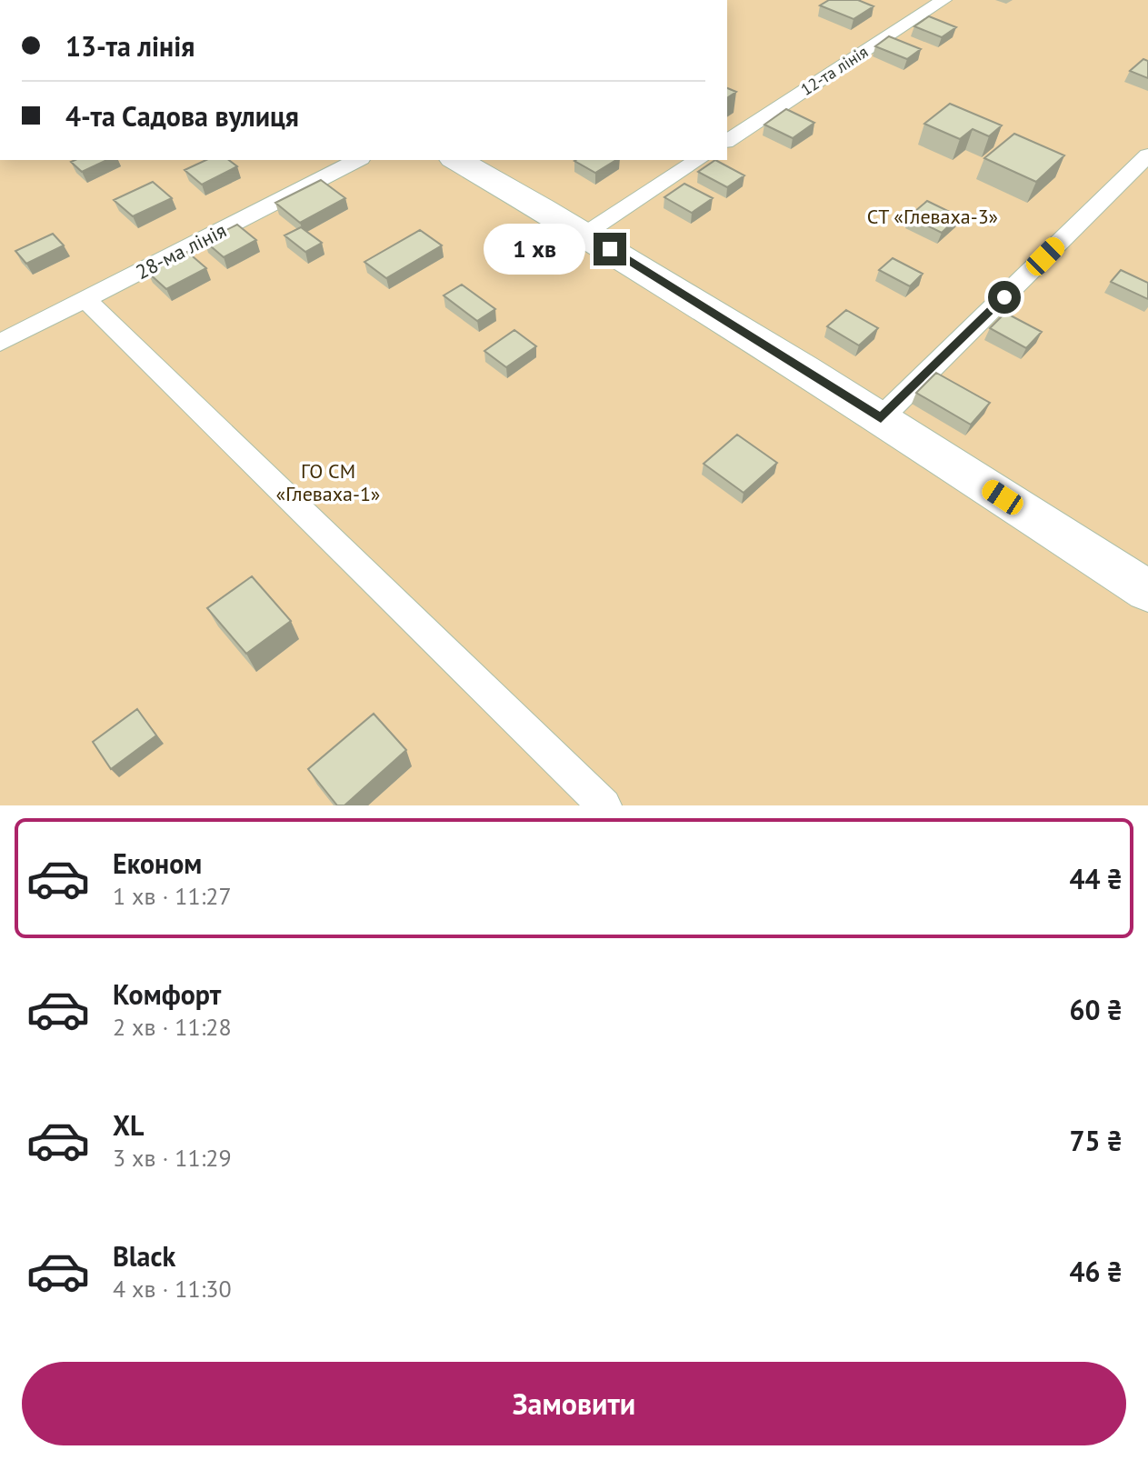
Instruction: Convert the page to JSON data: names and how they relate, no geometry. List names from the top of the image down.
{
  "streets": {
    "lane": ["12-та лінія", "28-ма лінія"]
  },
  "parks": ["СТ «Глеваха-3»", "ГО СМ «Глеваха-1»"],
  "page": {
    "banner": ["13-та лінія", "4-та Садова вулиця"],
    "bubble": "1 хв",
    "list": [
      {
        "name": "Економ",
        "note": "1 хв · 11:27",
        "value": "44 ₴"
      },
      {
        "name": "Комфорт",
        "note": "2 хв · 11:28",
        "value": "60 ₴"
      },
      {
        "name": "XL",
        "note": "3 хв · 11:29",
        "value": "75 ₴"
      },
      {
        "name": "Black",
        "note": "4 хв · 11:30",
        "value": "46 ₴"
      }
    ],
    "buttons": "Замовити"
  }
}
